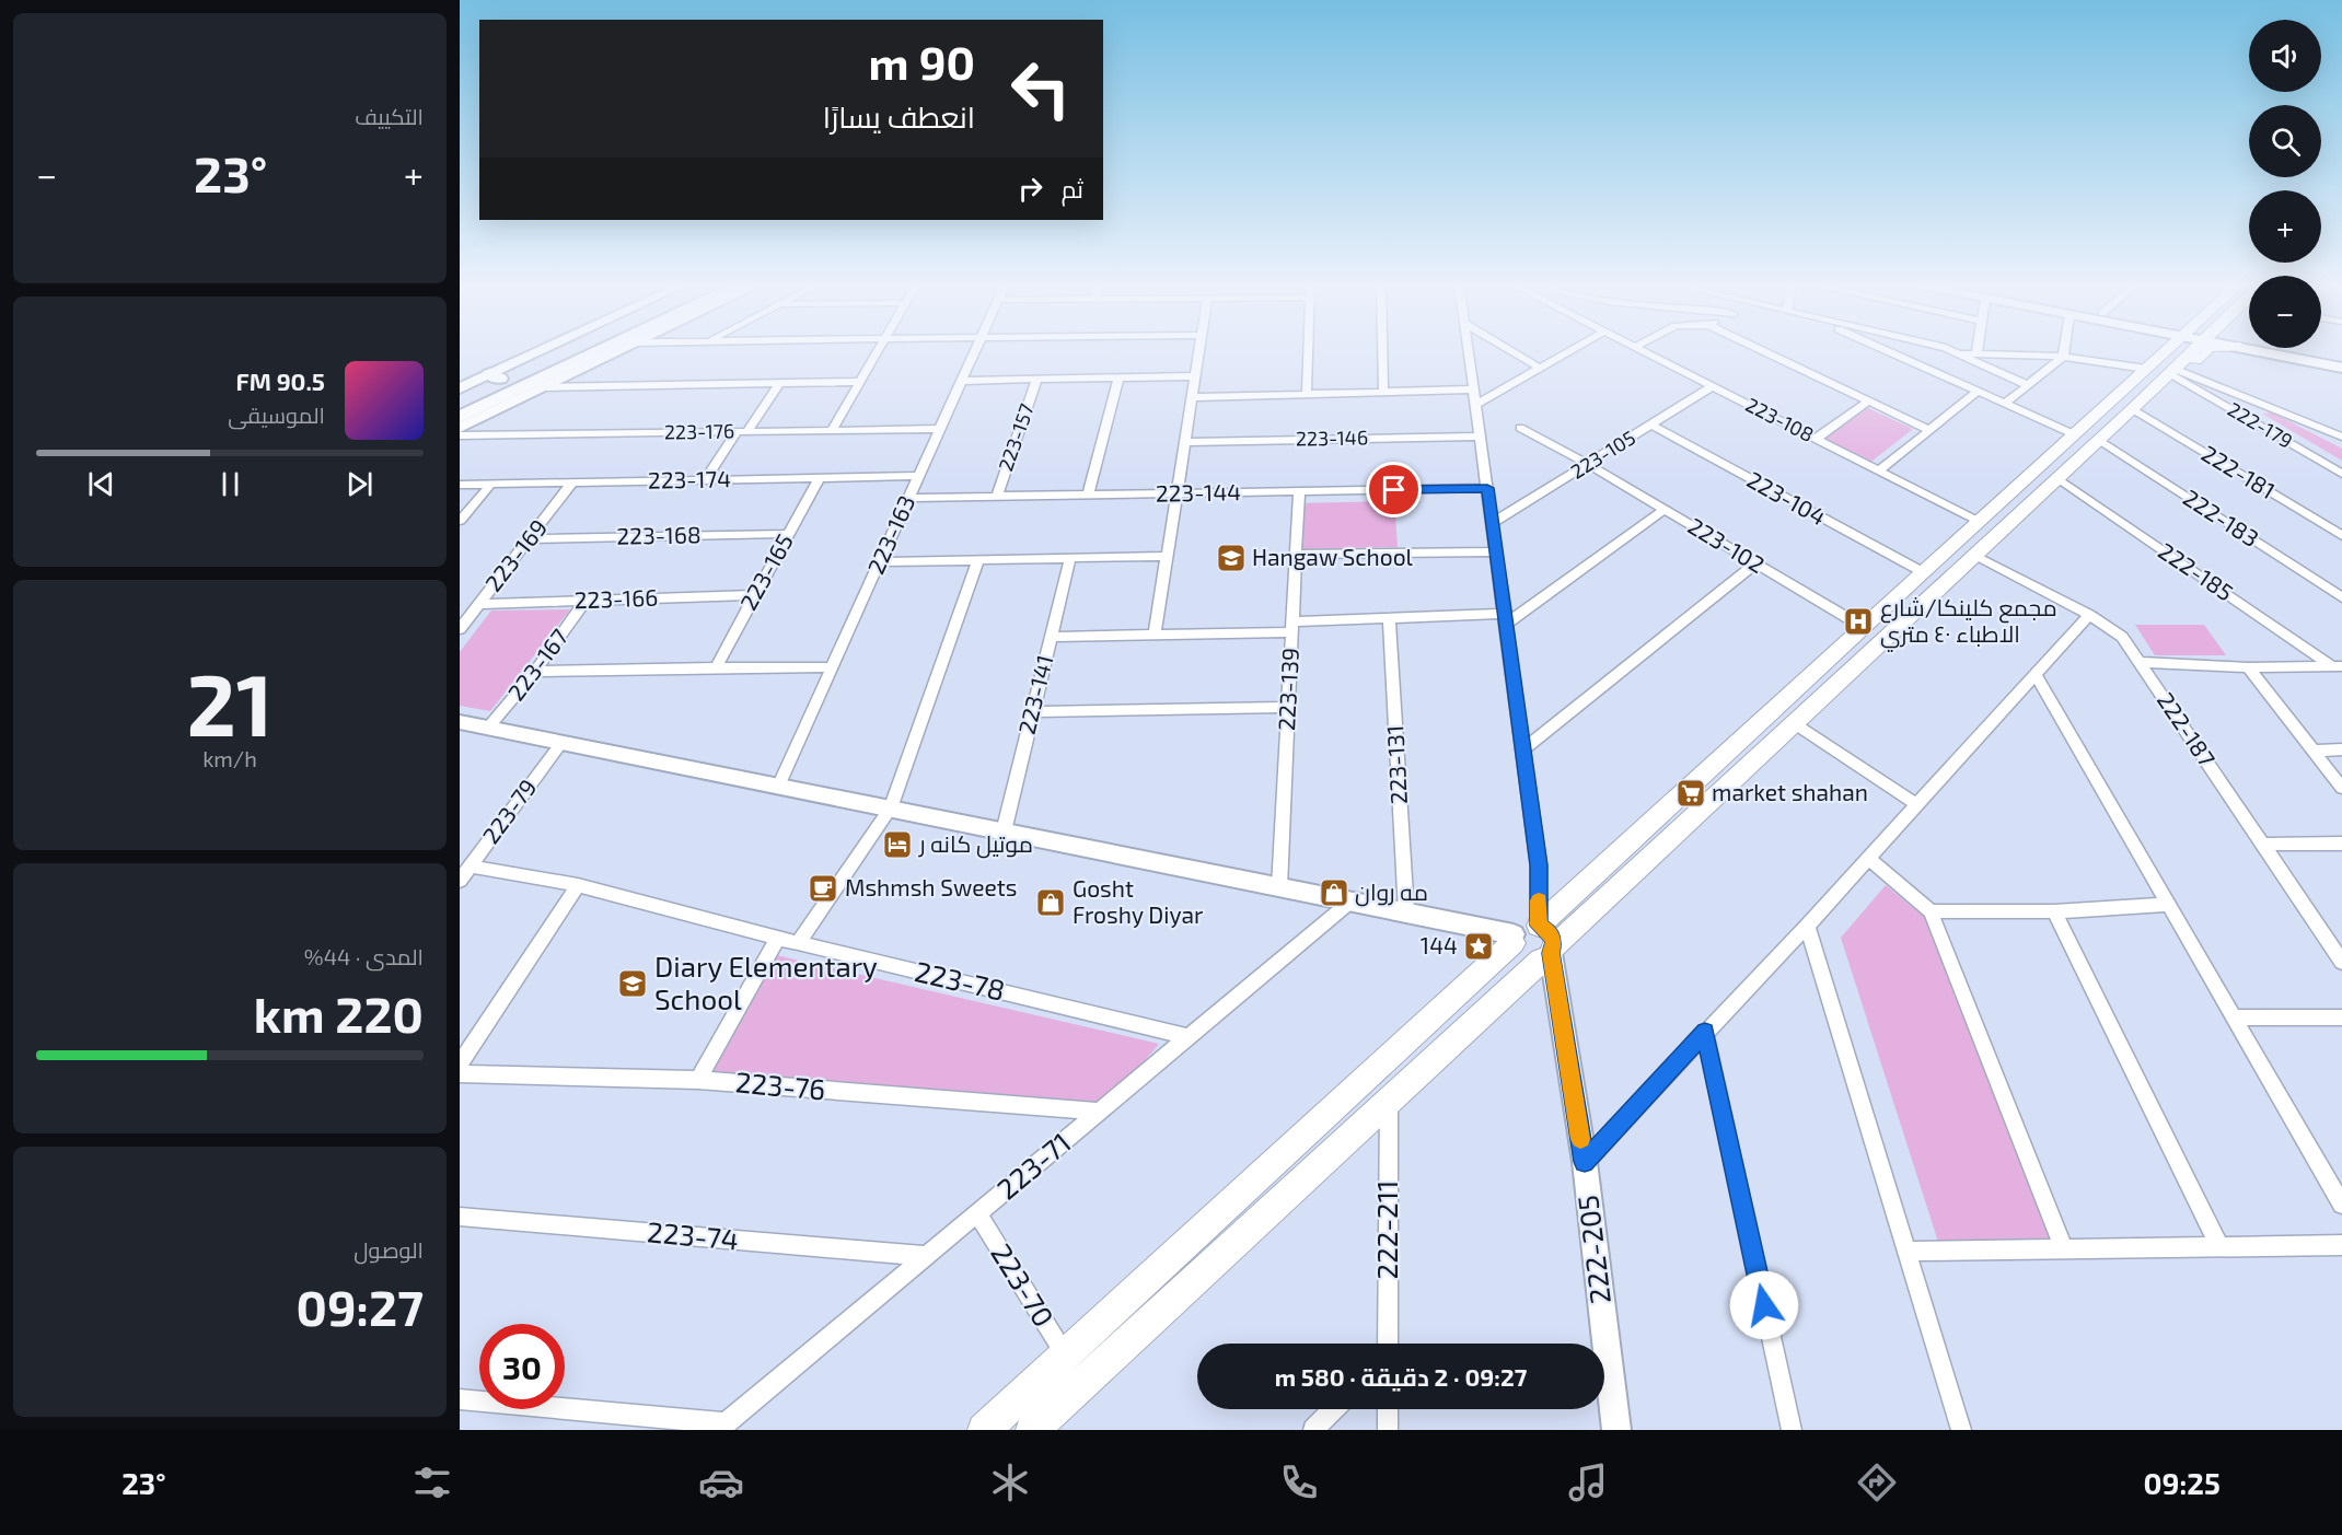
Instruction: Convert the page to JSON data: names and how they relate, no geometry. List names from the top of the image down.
{
  "streets": {
    "street": [
      "223-108",
      "222-179",
      "223-176",
      "223-157",
      "223-146",
      "223-105",
      "222-181",
      "223-174",
      "223-144",
      "223-104",
      "222-183",
      "223-163",
      "223-168",
      "223-102",
      "223-169",
      "223-165",
      "222-185",
      "223-166",
      "223-167",
      "223-139",
      "223-141",
      "222-187",
      "223-131",
      "223-79",
      "223-78",
      "223-76",
      "223-71",
      "222-211",
      "223-74",
      "222-205",
      "223-70"
    ]
  },
  "crossings": [
    ["223-108", "223-105"],
    ["223-176", "223-163"],
    ["223-157", "223-144"],
    ["223-105", "223-104"],
    ["223-105", "223-102"],
    ["223-174", "223-163"],
    ["223-174", "223-169"],
    ["223-174", "223-165"],
    ["223-144", "223-163"],
    ["223-144", "223-139"],
    ["223-168", "223-169"],
    ["223-168", "223-165"],
    ["223-169", "223-166"],
    ["223-165", "223-166"],
    ["223-166", "223-167"],
    ["223-79", "223-78"],
    ["223-78", "223-71"],
    ["223-76", "223-71"],
    ["223-71", "223-74"],
    ["223-71", "223-70"]
  ],
  "places": {
    "school or university": ["Hangaw School", "Diary Elementary School"],
    "hospital": ["مجمع كلينكا/شارع الاطباء ٤٠ متري"],
    "supermarket": ["market shahan"],
    "hotel": ["موتيل كانه ر"],
    "cafe": ["Mshmsh Sweets"],
    "shop": ["مه روان", "Gosht Froshy Diyar"],
    "place": ["144"]
  },
  "page": {
    "tile": [
      "التكييف",
      ["21", "km/h"],
      ["المدى · 44%", "220 km"],
      ["الوصول", "09:27"]
    ],
    "map_buttons": ["+", "−"],
    "turn": ["90 m", "انعطف يسارًا"],
    "heat": ["−", "23°", "+"],
    "then": "ثم",
    "song": ["90.5 FM", "الموسيقى"],
    "limit": "30",
    "trip": "09:27 · 2 دقيقة · 580 m",
    "tabs": ["09:25", "23°"]
  }
}
